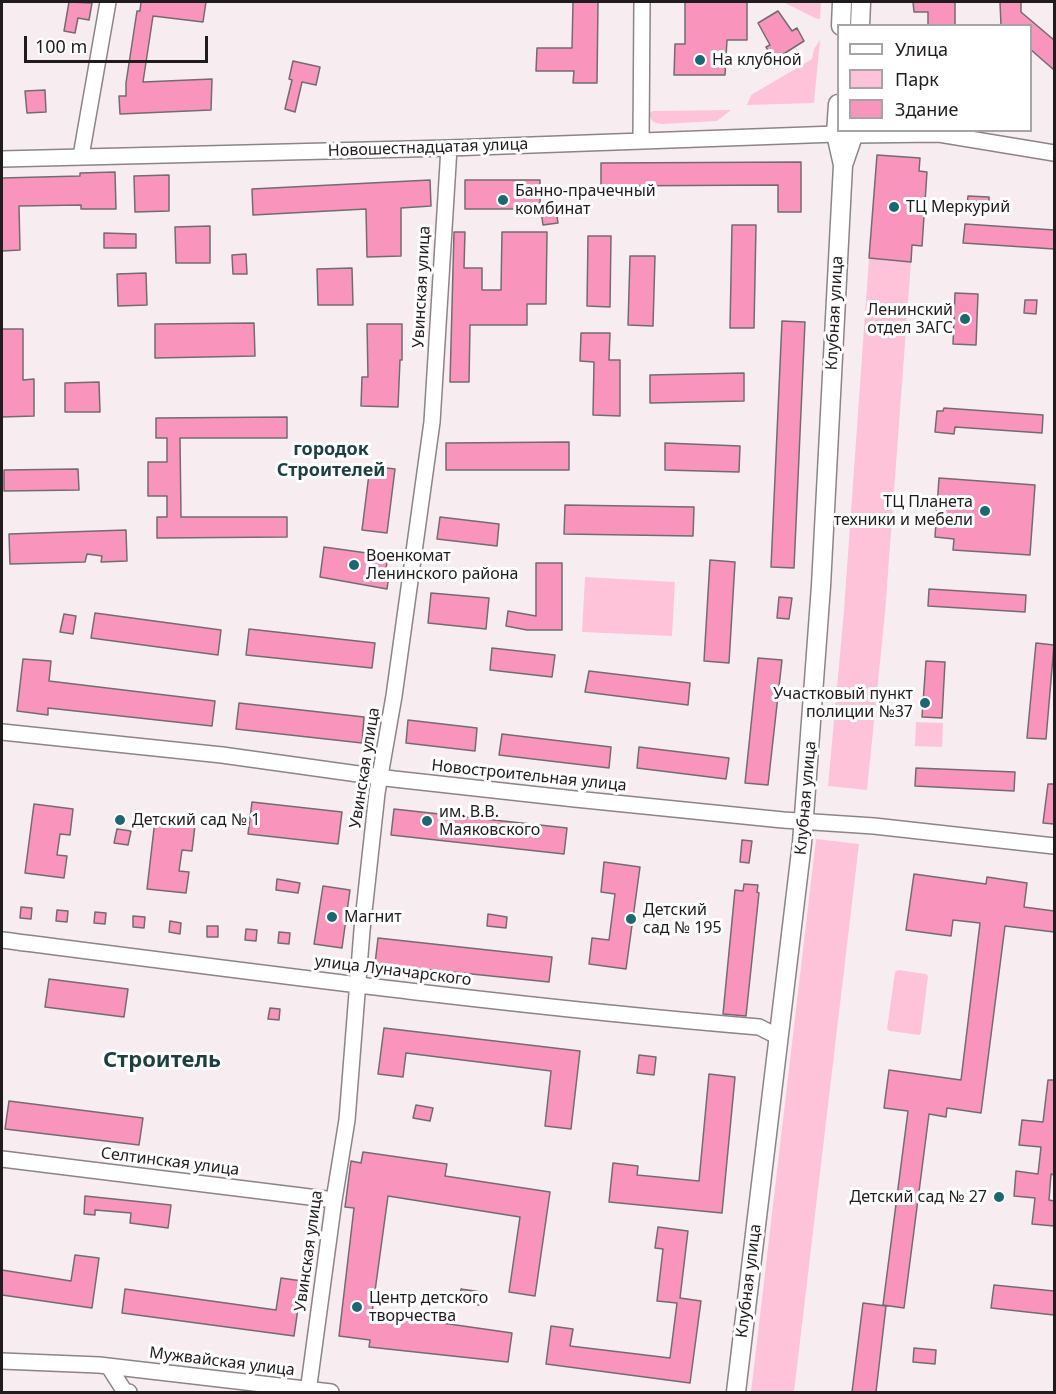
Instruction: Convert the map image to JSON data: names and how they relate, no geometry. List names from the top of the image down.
{
  "streets": {
    "main road": ["Новошестнадцатая улица", "Клубная улица"],
    "street": [
      "Увинская улица",
      "Новостроительная улица",
      "улица Луначарского",
      "Селтинская улица",
      "Мужвайская улица"
    ]
  },
  "crossings": [
    ["Новошестнадцатая улица", "Увинская улица"],
    ["Новошестнадцатая улица", "Клубная улица"],
    ["Увинская улица", "Новостроительная улица"],
    ["Увинская улица", "улица Луначарского"],
    ["Увинская улица", "Селтинская улица"],
    ["Увинская улица", "Мужвайская улица"],
    ["Клубная улица", "Новостроительная улица"],
    ["Клубная улица", "улица Луначарского"]
  ],
  "districts": ["городок Строителей", "Строитель"],
  "places": [
    "На клубной",
    "Банно-прачечный комбинат",
    "ТЦ Меркурий",
    "Ленинский отдел ЗАГС",
    "ТЦ Планета техники и мебели",
    "Военкомат Ленинского района",
    "Участковый пункт полиции №37",
    "Детский сад № 1",
    "им. В.В. Маяковского",
    "Магнит",
    "Детский сад № 195",
    "Детский сад № 27",
    "Центр детского творчества"
  ],
  "legend": ["Улица", "Парк", "Здание"],
  "scale_bar": "100 m"
}
